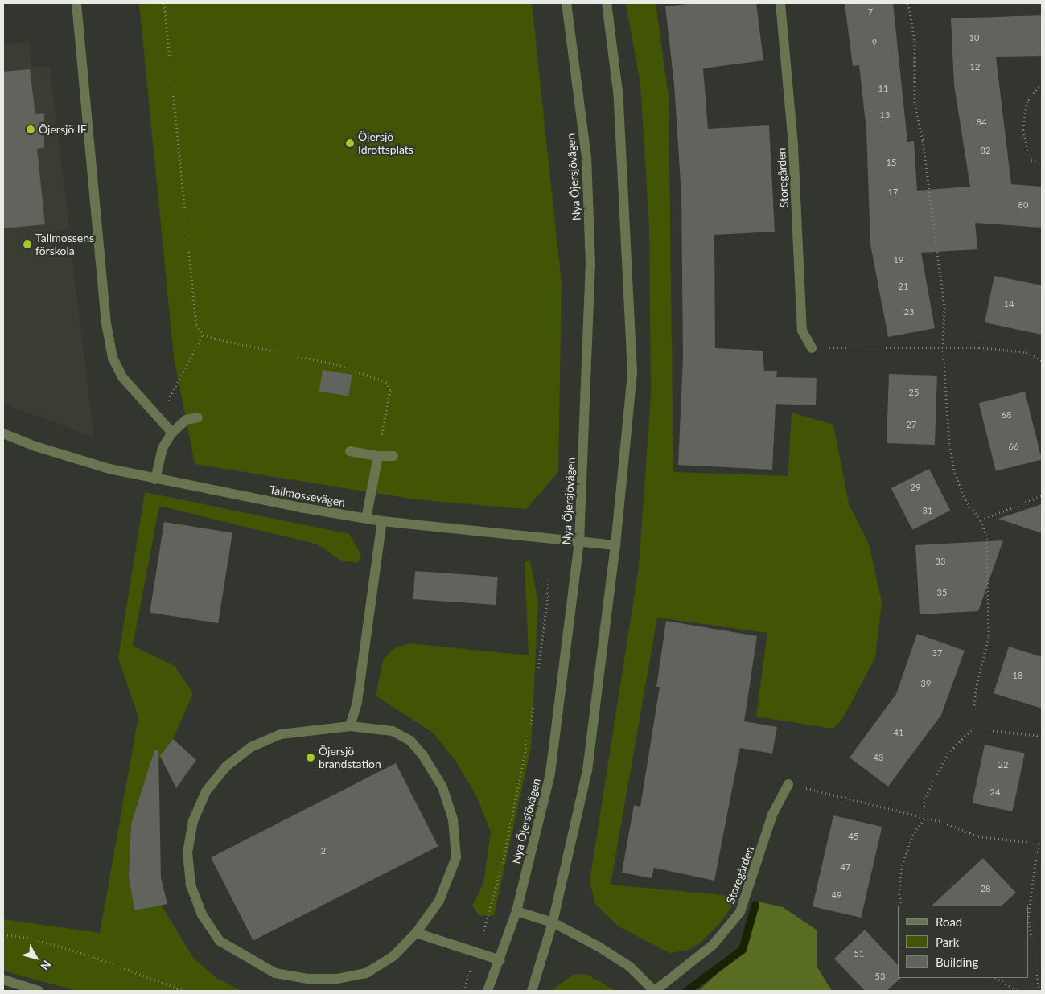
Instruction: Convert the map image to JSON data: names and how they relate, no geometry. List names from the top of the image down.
{
  "streets": {
    "street": ["Nya Öjersjövägen", "Storegården", "Tallmossevägen"]
  },
  "crossings": [
    ["Nya Öjersjövägen", "Storegården"],
    ["Nya Öjersjövägen", "Tallmossevägen"]
  ],
  "places": [
    "Öjersjö IF",
    "Öjersjö Idrottsplats",
    "Tallmossens förskola",
    "Öjersjö brandstation"
  ],
  "house_numbers": [
    "7",
    "10",
    "9",
    "12",
    "11",
    "13",
    "84",
    "82",
    "15",
    "17",
    "80",
    "19",
    "21",
    "14",
    "23",
    "25",
    "68",
    "27",
    "66",
    "29",
    "31",
    "33",
    "35",
    "37",
    "18",
    "39",
    "41",
    "43",
    "22",
    "24",
    "45",
    "2",
    "47",
    "28",
    "49",
    "51",
    "53"
  ],
  "legend": ["Road", "Park", "Building"],
  "north": "bottom right"
}
